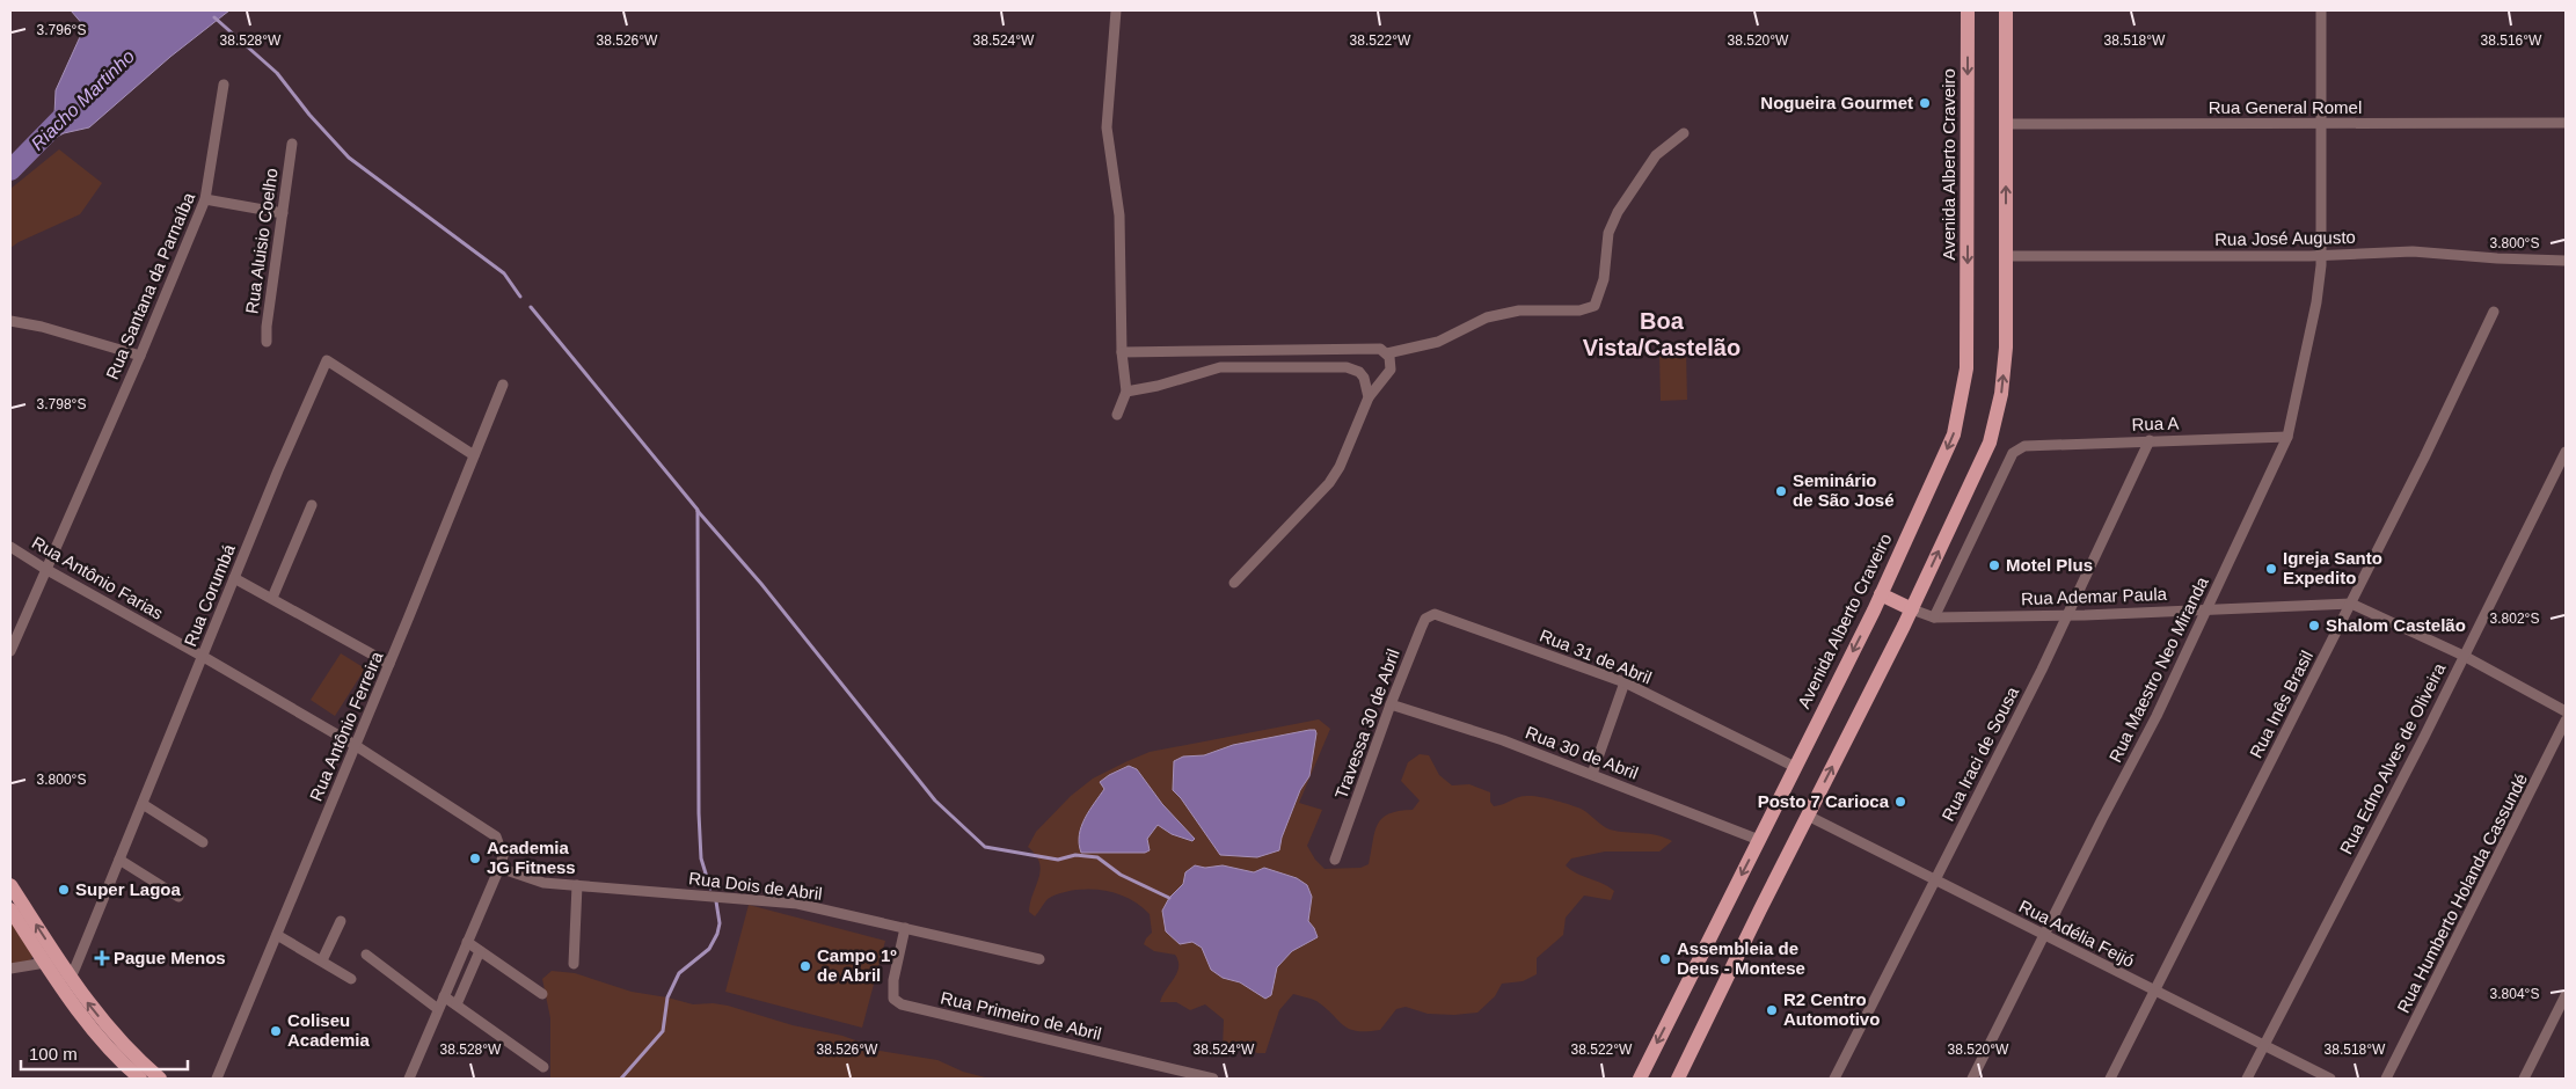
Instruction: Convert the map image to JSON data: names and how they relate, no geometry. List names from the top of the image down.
{
  "streets": {
    "main road": ["Avenida Alberto Craveiro"],
    "street": [
      "Rua General Romel",
      "Rua José Augusto",
      "Rua Aluisio Coelho",
      "Rua Santana da Parnaíba",
      "Rua A",
      "Rua Antônio Farias",
      "Rua Corumbá",
      "Rua Ademar Paula",
      "Rua 31 de Abril",
      "Rua Maestro Neo Miranda",
      "Rua Inês Brasil",
      "Travessa 30 de Abril",
      "Rua Antônio Ferreira",
      "Rua 30 de Abril",
      "Rua Iraci de Sousa",
      "Rua Edno Alves de Oliveira",
      "Rua Dois de Abril",
      "Rua Humberto Holanda Cassundé",
      "Rua Adélia Feijó",
      "Rua Primeiro de Abril"
    ]
  },
  "crossings": [
    ["Rua General Romel", "Rua Maestro Neo Miranda"],
    ["Avenida Alberto Craveiro", "Rua 31 de Abril"],
    ["Avenida Alberto Craveiro", "Rua 30 de Abril"],
    ["Rua José Augusto", "Rua Maestro Neo Miranda"],
    ["Rua Santana da Parnaíba", "Rua Antônio Farias"],
    ["Rua A", "Rua Ademar Paula"],
    ["Rua A", "Rua Maestro Neo Miranda"],
    ["Rua A", "Rua Iraci de Sousa"],
    ["Rua Antônio Farias", "Rua Corumbá"],
    ["Rua Antônio Farias", "Rua Antônio Ferreira"],
    ["Rua Antônio Farias", "Rua Dois de Abril"],
    ["Rua Corumbá", "Rua Antônio Ferreira"],
    ["Rua Ademar Paula", "Rua Maestro Neo Miranda"],
    ["Rua Ademar Paula", "Rua Inês Brasil"],
    ["Rua Ademar Paula", "Rua Iraci de Sousa"],
    ["Rua Ademar Paula", "Rua Edno Alves de Oliveira"],
    ["Rua 31 de Abril", "Travessa 30 de Abril"],
    ["Rua Maestro Neo Miranda", "Rua Adélia Feijó"],
    ["Rua Inês Brasil", "Rua Adélia Feijó"],
    ["Travessa 30 de Abril", "Rua 30 de Abril"],
    ["Rua Iraci de Sousa", "Rua Adélia Feijó"],
    ["Rua Edno Alves de Oliveira", "Rua Adélia Feijó"],
    ["Rua Dois de Abril", "Rua Primeiro de Abril"]
  ],
  "districts": ["Boa Vista/Castelão"],
  "water": ["Riacho Martinho"],
  "places": {
    "other": [
      "Nogueira Gourmet",
      "Seminário de São José",
      "Motel Plus",
      "Igreja Santo Expedito",
      "Shalom Castelão",
      "Posto 7 Carioca",
      "Academia JG Fitness",
      "Super Lagoa",
      "Assembleia de Deus - Montese",
      "Campo 1º de Abril",
      "R2 Centro Automotivo",
      "Coliseu Academia"
    ],
    "health": ["Pague Menos"]
  },
  "scale_bar": "100 m",
  "coordinates": [
    "3.796°S",
    "38.528°W",
    "38.526°W",
    "38.524°W",
    "38.522°W",
    "38.520°W",
    "38.518°W",
    "38.516°W",
    "3.800°S",
    "3.798°S",
    "3.802°S",
    "3.804°S"
  ]
}
